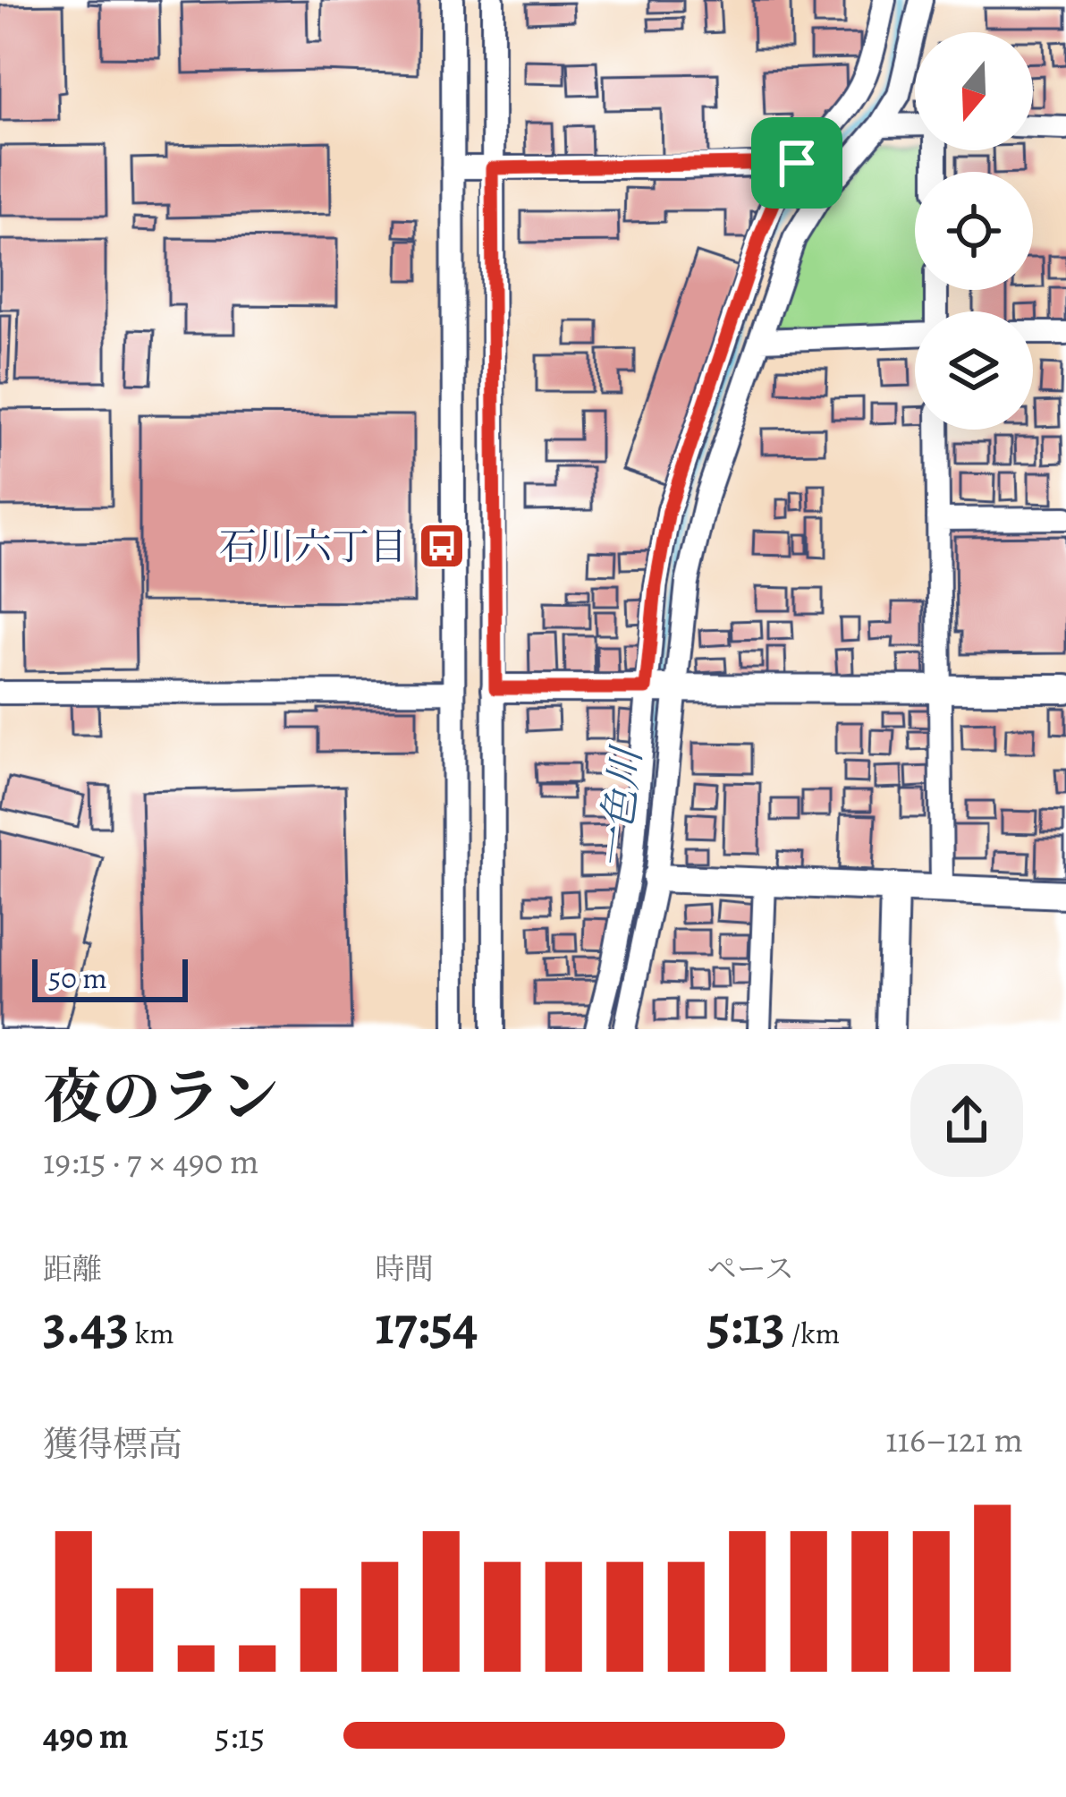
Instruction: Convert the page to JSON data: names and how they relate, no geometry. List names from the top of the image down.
{
  "water": ["一色川"],
  "places": {
    "bus stop": ["石川六丁目"]
  },
  "scale_bar": "50 m",
  "north": "bottom",
  "page": {
    "scale": "50 m",
    "heading": ["夜のラン", "19:15 · 7 × 490 m"],
    "stats": [
      ["距離", "3.43 km"],
      ["時間", "17:54"],
      ["ペース", "5:13 /km"]
    ],
    "chart": ["獲得標高", "116–121 m"],
    "list": [
      {
        "name": "490 m",
        "note": "5:15"
      }
    ]
  }
}
